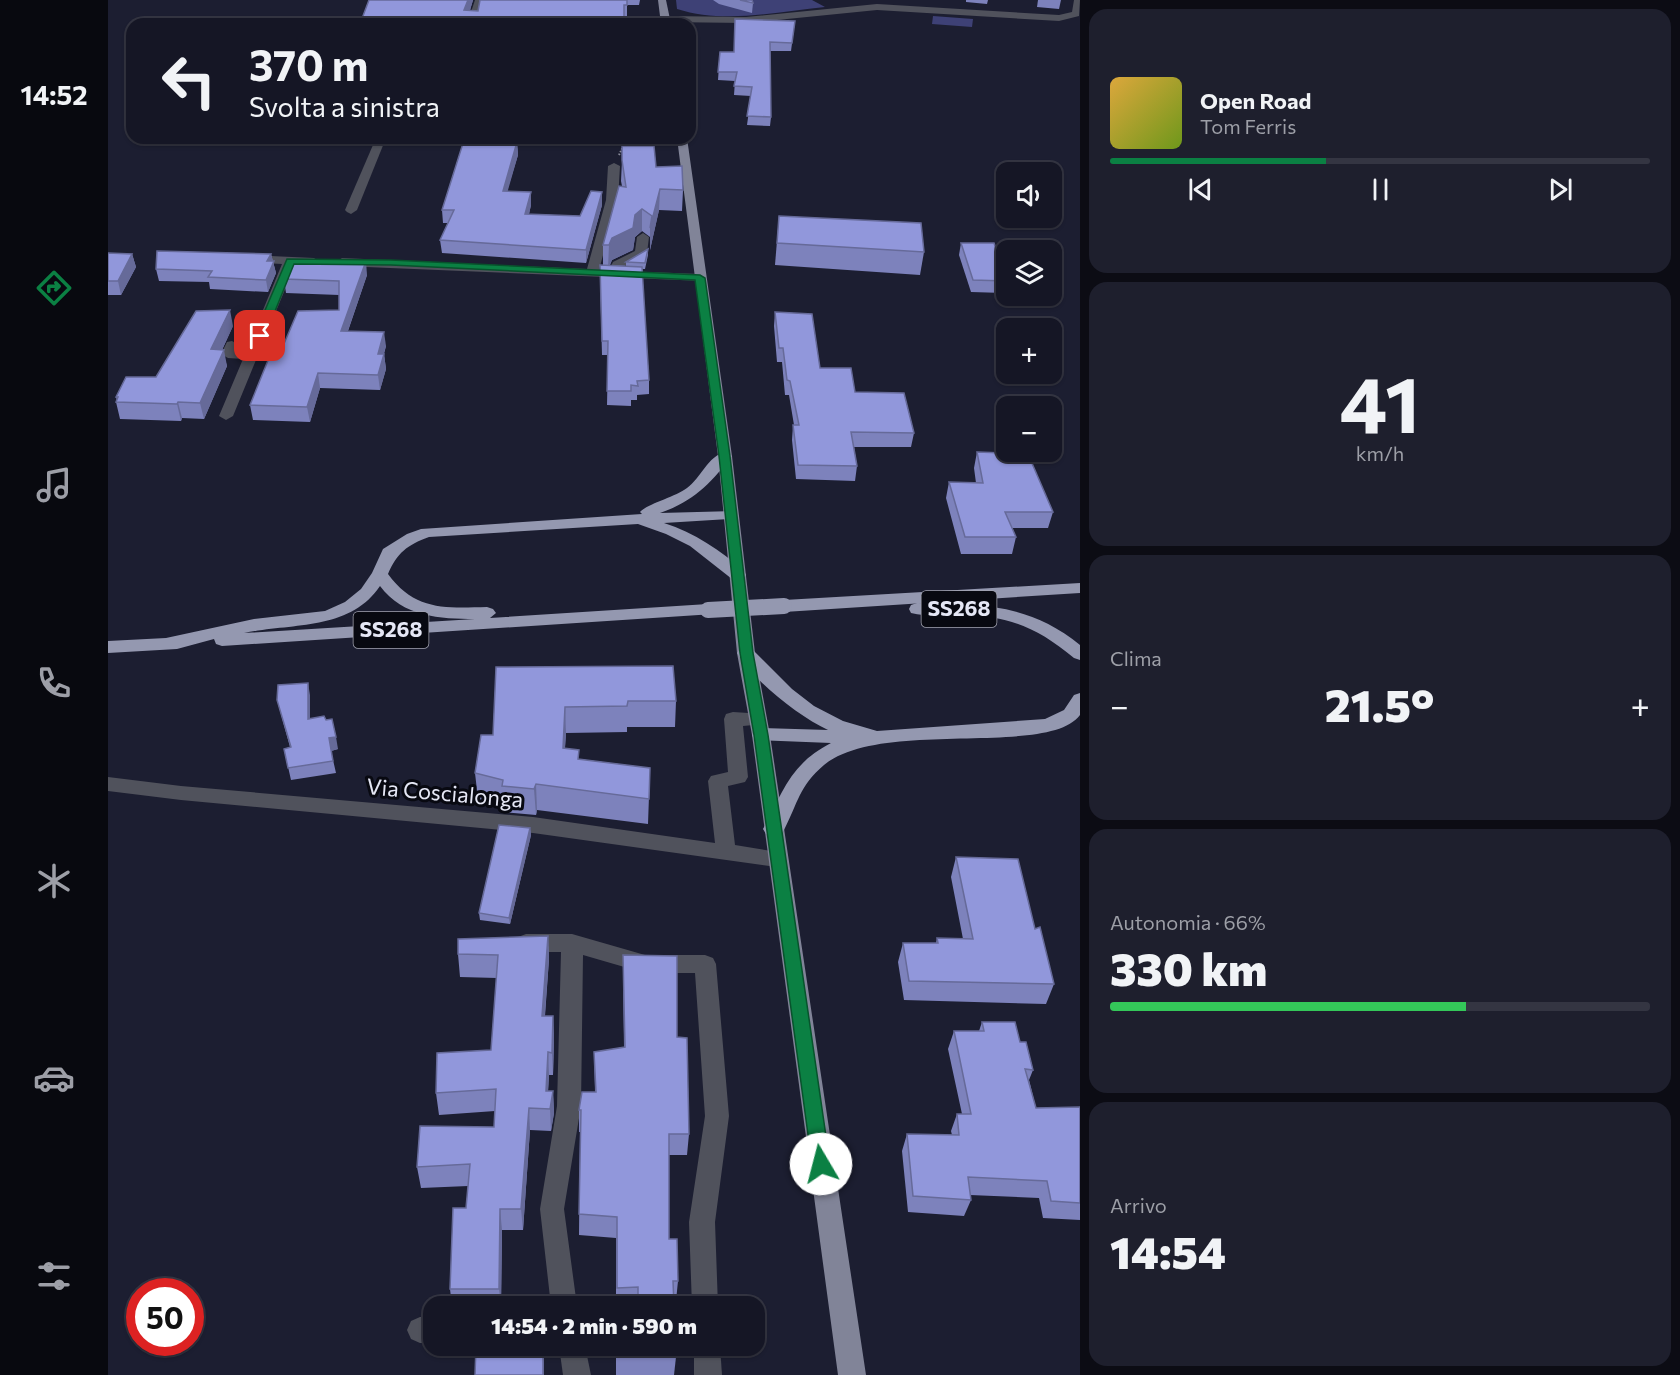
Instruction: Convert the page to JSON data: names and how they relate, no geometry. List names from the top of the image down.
{
  "streets": {
    "highway": ["SS268"],
    "street": ["Via Coscialonga"]
  },
  "page": {
    "tabs": "14:52",
    "turn": ["370 m", "Svolta a sinistra"],
    "song": ["Open Road", "Tom Ferris"],
    "map_buttons": ["+", "−"],
    "tile": [
      ["41", "km/h"],
      "Clima",
      ["Autonomia · 66%", "330 km"],
      ["Arrivo", "14:54"]
    ],
    "heat": ["−", "21.5°", "+"],
    "limit": "50",
    "trip": "14:54 · 2 min · 590 m"
  }
}
